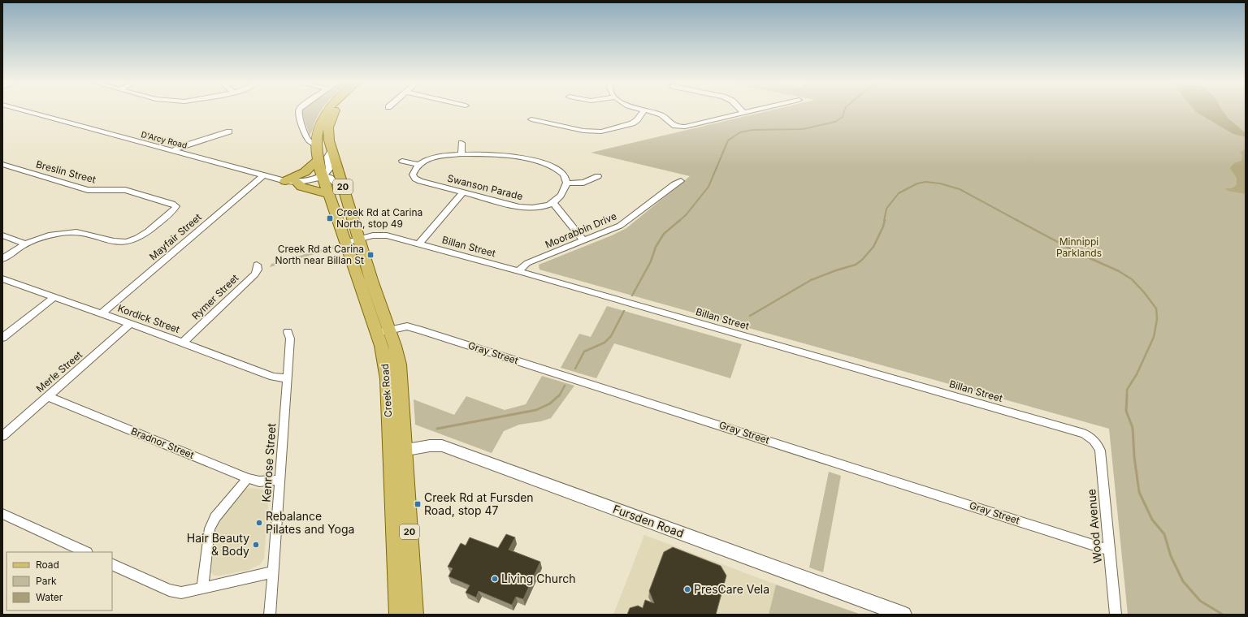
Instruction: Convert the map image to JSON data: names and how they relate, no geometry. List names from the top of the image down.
{
  "streets": {
    "main road": ["20", "Creek Road"],
    "street": [
      "D'Arcy Road",
      "Breslin Street",
      "Swanson Parade",
      "Moorabbin Drive",
      "Mayfair Street",
      "Billan Street",
      "Rymer Street",
      "Kordick Street",
      "Gray Street",
      "Merle Street",
      "Bradnor Street",
      "Kenrose Street",
      "Fursden Road",
      "Wood Avenue"
    ]
  },
  "crossings": [
    ["D'Arcy Road", "Mayfair Street"],
    ["D'Arcy Road", "Creek Road"],
    ["Moorabbin Drive", "Billan Street"],
    ["Mayfair Street", "Kordick Street"],
    ["Billan Street", "Creek Road"],
    ["Billan Street", "Wood Avenue"],
    ["Rymer Street", "Kordick Street"],
    ["Kordick Street", "Merle Street"],
    ["Kordick Street", "Kenrose Street"],
    ["Gray Street", "Creek Road"],
    ["Gray Street", "Wood Avenue"],
    ["Merle Street", "Bradnor Street"],
    ["Creek Road", "Fursden Road"],
    ["Bradnor Street", "Kenrose Street"]
  ],
  "parks": ["Minnippi Parklands"],
  "places": {
    "transit": ["Creek Rd at Carina North, stop 49", "Creek Rd at Carina North near Billan St", "Creek Rd at Fursden Road, stop 47"],
    "other": [
      "Rebalance Pilates and Yoga",
      "Hair Beauty & Body",
      "Living Church",
      "PresCare Vela"
    ]
  },
  "legend": ["Road", "Park", "Water"]
}
